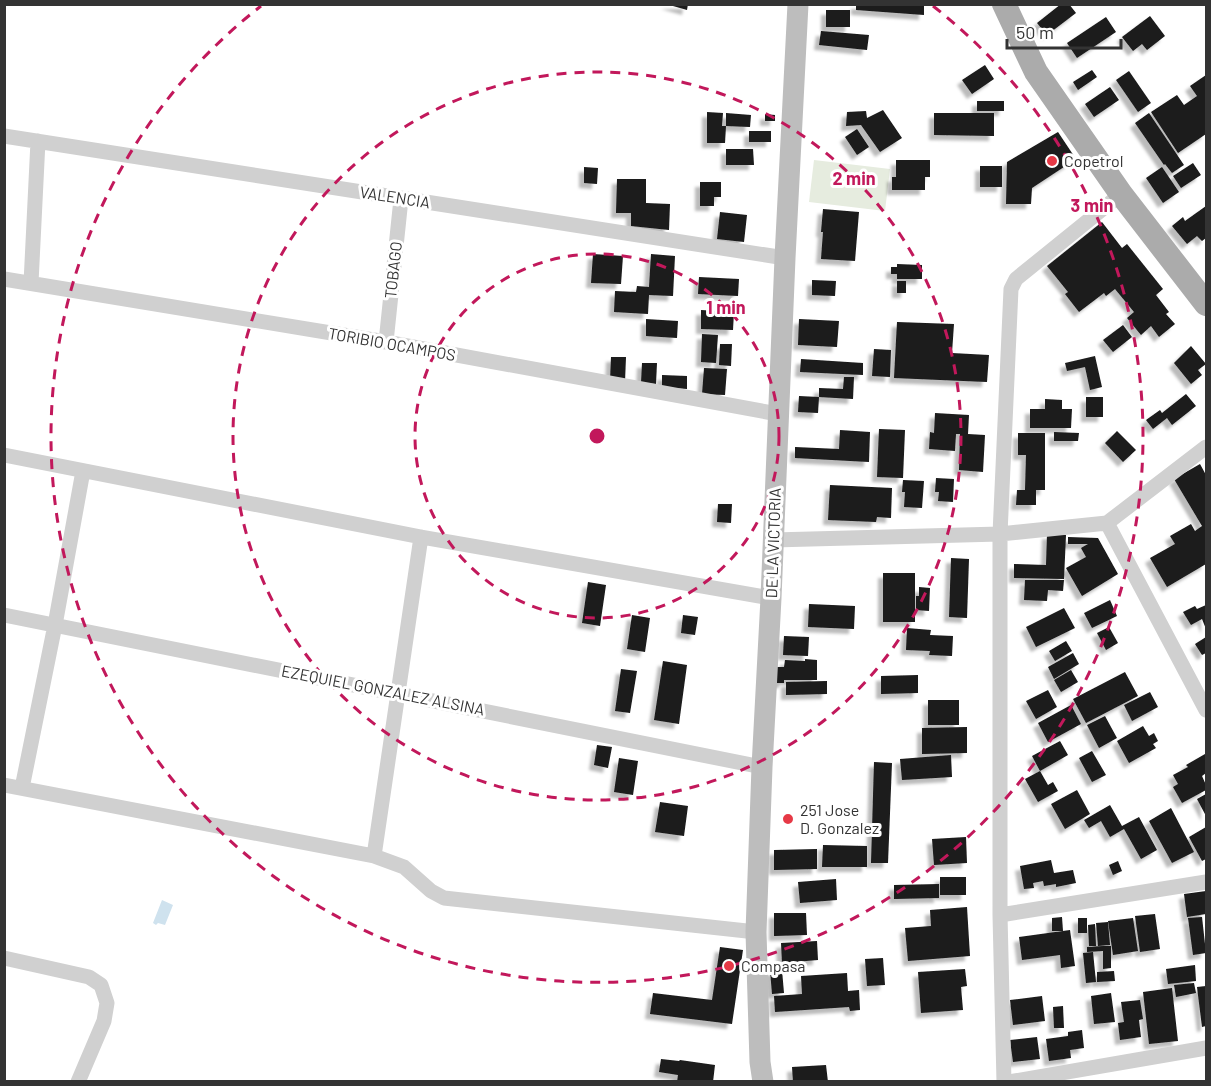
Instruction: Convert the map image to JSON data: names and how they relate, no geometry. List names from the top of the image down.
{
  "streets": {
    "main road": ["DE LA VICTORIA"],
    "street": [
      "VALENCIA",
      "TOBAGO",
      "TORIBIO OCAMPOS",
      "EZEQUIEL GONZALEZ ALSINA"
    ]
  },
  "crossings": [
    ["VALENCIA", "TOBAGO"],
    ["VALENCIA", "DE LA VICTORIA"],
    ["TOBAGO", "TORIBIO OCAMPOS"],
    ["TORIBIO OCAMPOS", "DE LA VICTORIA"],
    ["DE LA VICTORIA", "EZEQUIEL GONZALEZ ALSINA"]
  ],
  "places": ["Copetrol", "251 Jose D. Gonzalez", "Compasa"],
  "scale_bar": "50 m",
  "rings": ["2 min", "3 min", "1 min"]
}
